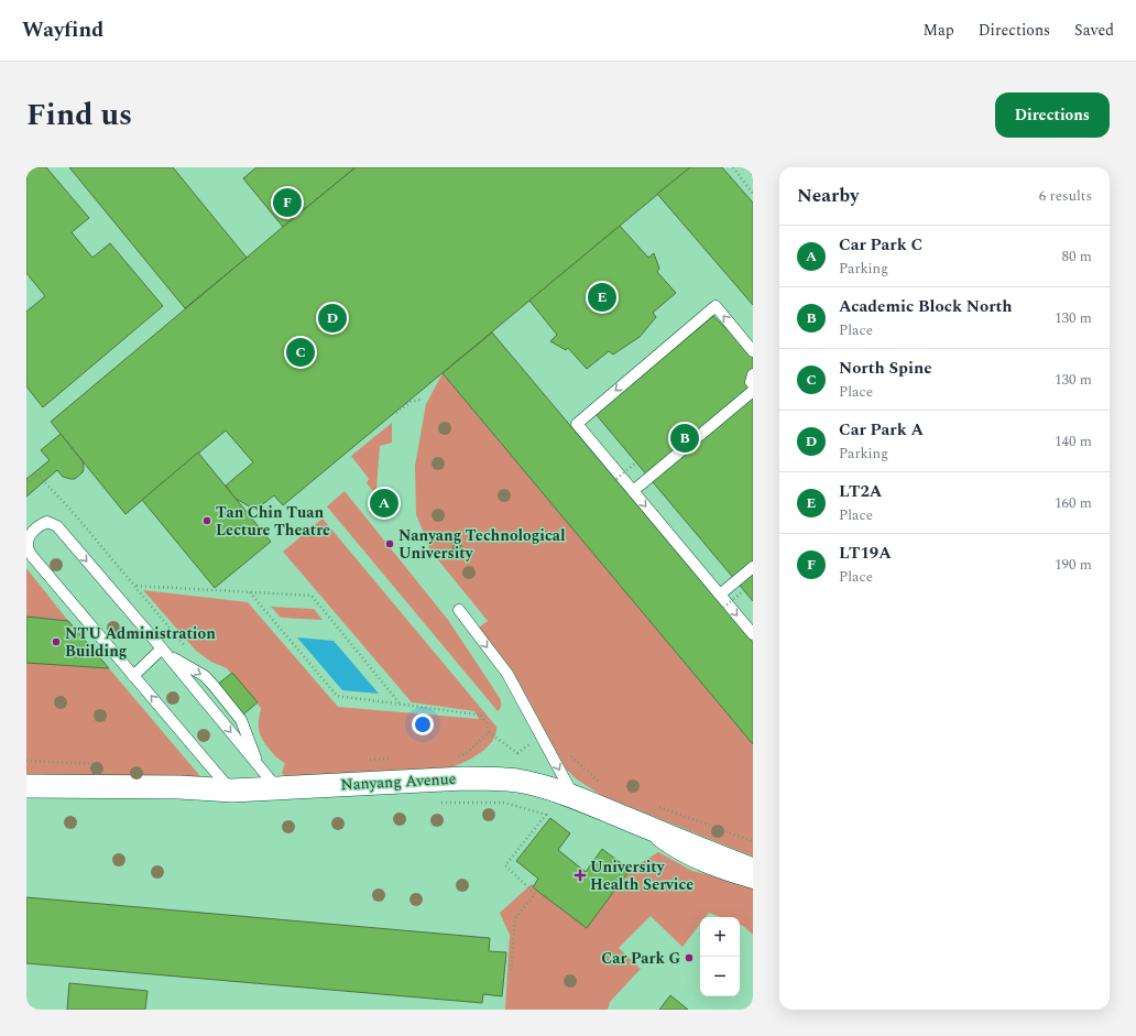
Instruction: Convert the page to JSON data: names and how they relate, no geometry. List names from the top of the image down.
{
  "streets": {
    "street": ["Nanyang Avenue"]
  },
  "places": {
    "other": [
      "Tan Chin Tuan Lecture Theatre",
      "Nanyang Technological University",
      "NTU Administration Building",
      "Car Park G"
    ],
    "health": ["University Health Service"]
  },
  "page": {
    "header": "Wayfind",
    "nav": ["Map", "Directions", "Saved"],
    "title": "Find us",
    "buttons": "Directions",
    "heading": ["Nearby", "6 results"],
    "pins": [
      "F",
      "E",
      "D",
      "C",
      "B",
      "A"
    ],
    "list": [
      {
        "mark": "A",
        "name": "Car Park C",
        "note": "Parking",
        "value": "80 m"
      },
      {
        "mark": "B",
        "name": "Academic Block North",
        "note": "Place",
        "value": "130 m"
      },
      {
        "mark": "C",
        "name": "North Spine",
        "note": "Place",
        "value": "130 m"
      },
      {
        "mark": "D",
        "name": "Car Park A",
        "note": "Parking",
        "value": "140 m"
      },
      {
        "mark": "E",
        "name": "LT2A",
        "note": "Place",
        "value": "160 m"
      },
      {
        "mark": "F",
        "name": "LT19A",
        "note": "Place",
        "value": "190 m"
      }
    ],
    "map_buttons": ["+", "−"]
  }
}
